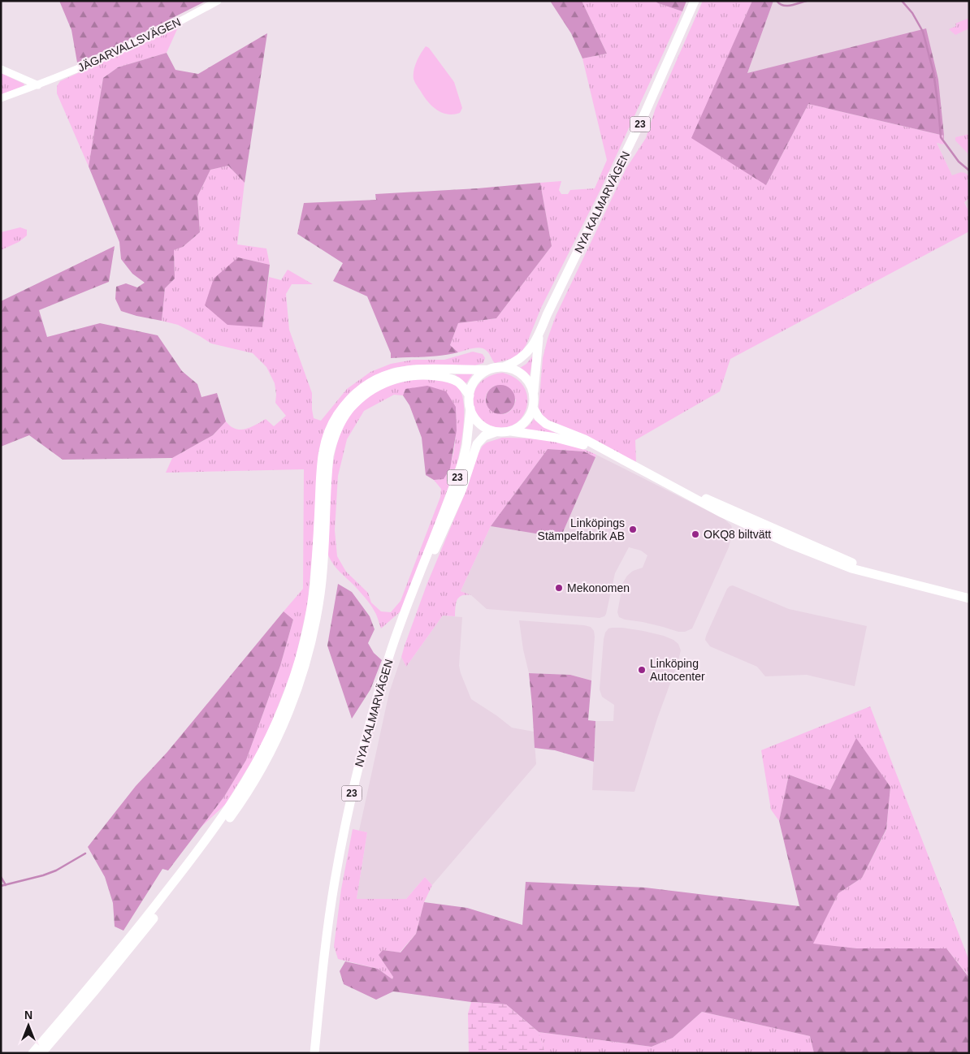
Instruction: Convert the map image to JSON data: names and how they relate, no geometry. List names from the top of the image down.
{
  "streets": {
    "main road": ["23", "NYA KALMARVÄGEN"],
    "street": ["JÄGARVALLSVÄGEN"]
  },
  "crossings": [
    ["23", "NYA KALMARVÄGEN"]
  ],
  "places": [
    "Linköpings Stämpelfabrik AB",
    "OKQ8 biltvätt",
    "Mekonomen",
    "Linköping Autocenter"
  ],
  "north": "top"
}
